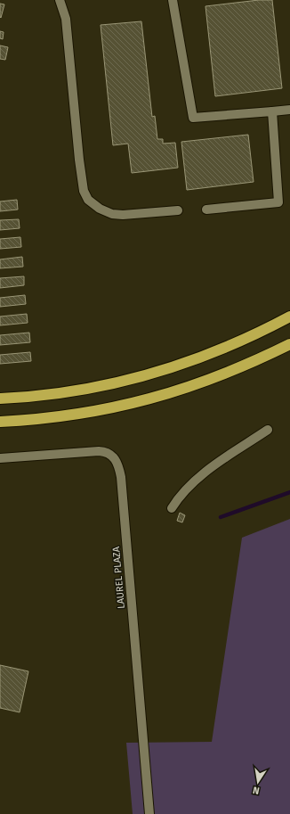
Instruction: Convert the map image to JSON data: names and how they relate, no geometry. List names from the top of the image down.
{
  "streets": {
    "street": ["LAUREL PLAZA"]
  },
  "north": "bottom"
}
